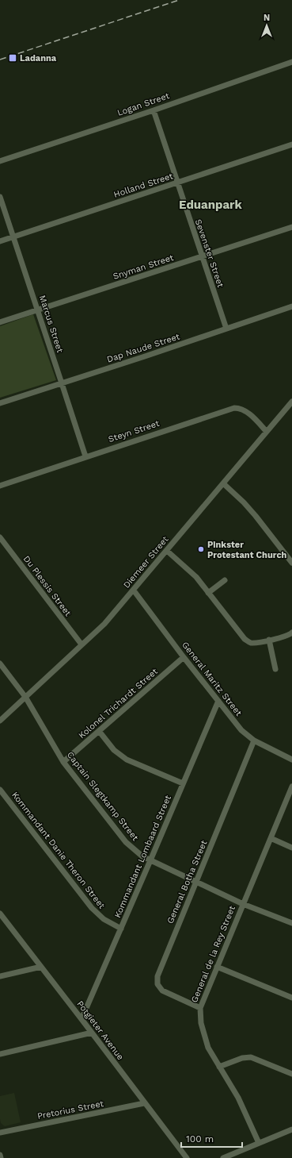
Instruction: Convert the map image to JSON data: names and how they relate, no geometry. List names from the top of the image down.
{
  "streets": {
    "street": [
      "Logan Street",
      "Holland Street",
      "Sevenster Street",
      "Snyman Street",
      "Marcus Street",
      "Dap Naude Street",
      "Steyn Street",
      "Diemeer Street",
      "Du Plessis Street",
      "General Maritz Street",
      "Kolonel Trichardt Street",
      "Captain Slegtkamp Street",
      "Kommandant Danie Theron Street",
      "Kommandant Lombaard Street",
      "General Botha Street",
      "General de la Rey Street",
      "Potgieter Avenue",
      "Pretorius Street"
    ]
  },
  "crossings": [
    ["Logan Street", "Sevenster Street"],
    ["Holland Street", "Sevenster Street"],
    ["Holland Street", "Marcus Street"],
    ["Sevenster Street", "Snyman Street"],
    ["Sevenster Street", "Dap Naude Street"],
    ["Snyman Street", "Marcus Street"],
    ["Marcus Street", "Dap Naude Street"],
    ["Marcus Street", "Steyn Street"],
    ["Steyn Street", "Diemeer Street"],
    ["Diemeer Street", "Du Plessis Street"],
    ["Diemeer Street", "General Maritz Street"],
    ["Diemeer Street", "Captain Slegtkamp Street"],
    ["General Maritz Street", "Kolonel Trichardt Street"],
    ["General Maritz Street", "Kommandant Lombaard Street"],
    ["General Maritz Street", "General Botha Street"],
    ["Kolonel Trichardt Street", "Captain Slegtkamp Street"],
    ["Captain Slegtkamp Street", "Kommandant Lombaard Street"],
    ["Captain Slegtkamp Street", "General Botha Street"],
    ["Captain Slegtkamp Street", "General de la Rey Street"],
    ["Kommandant Danie Theron Street", "Kommandant Lombaard Street"],
    ["Kommandant Lombaard Street", "Potgieter Avenue"],
    ["General Botha Street", "General de la Rey Street"],
    ["Potgieter Avenue", "Pretorius Street"]
  ],
  "districts": ["Eduanpark"],
  "places": {
    "transit": ["Ladanna"],
    "other": ["Pinkster Protestant Church"]
  },
  "scale_bar": "100 m",
  "north": "top"
}
